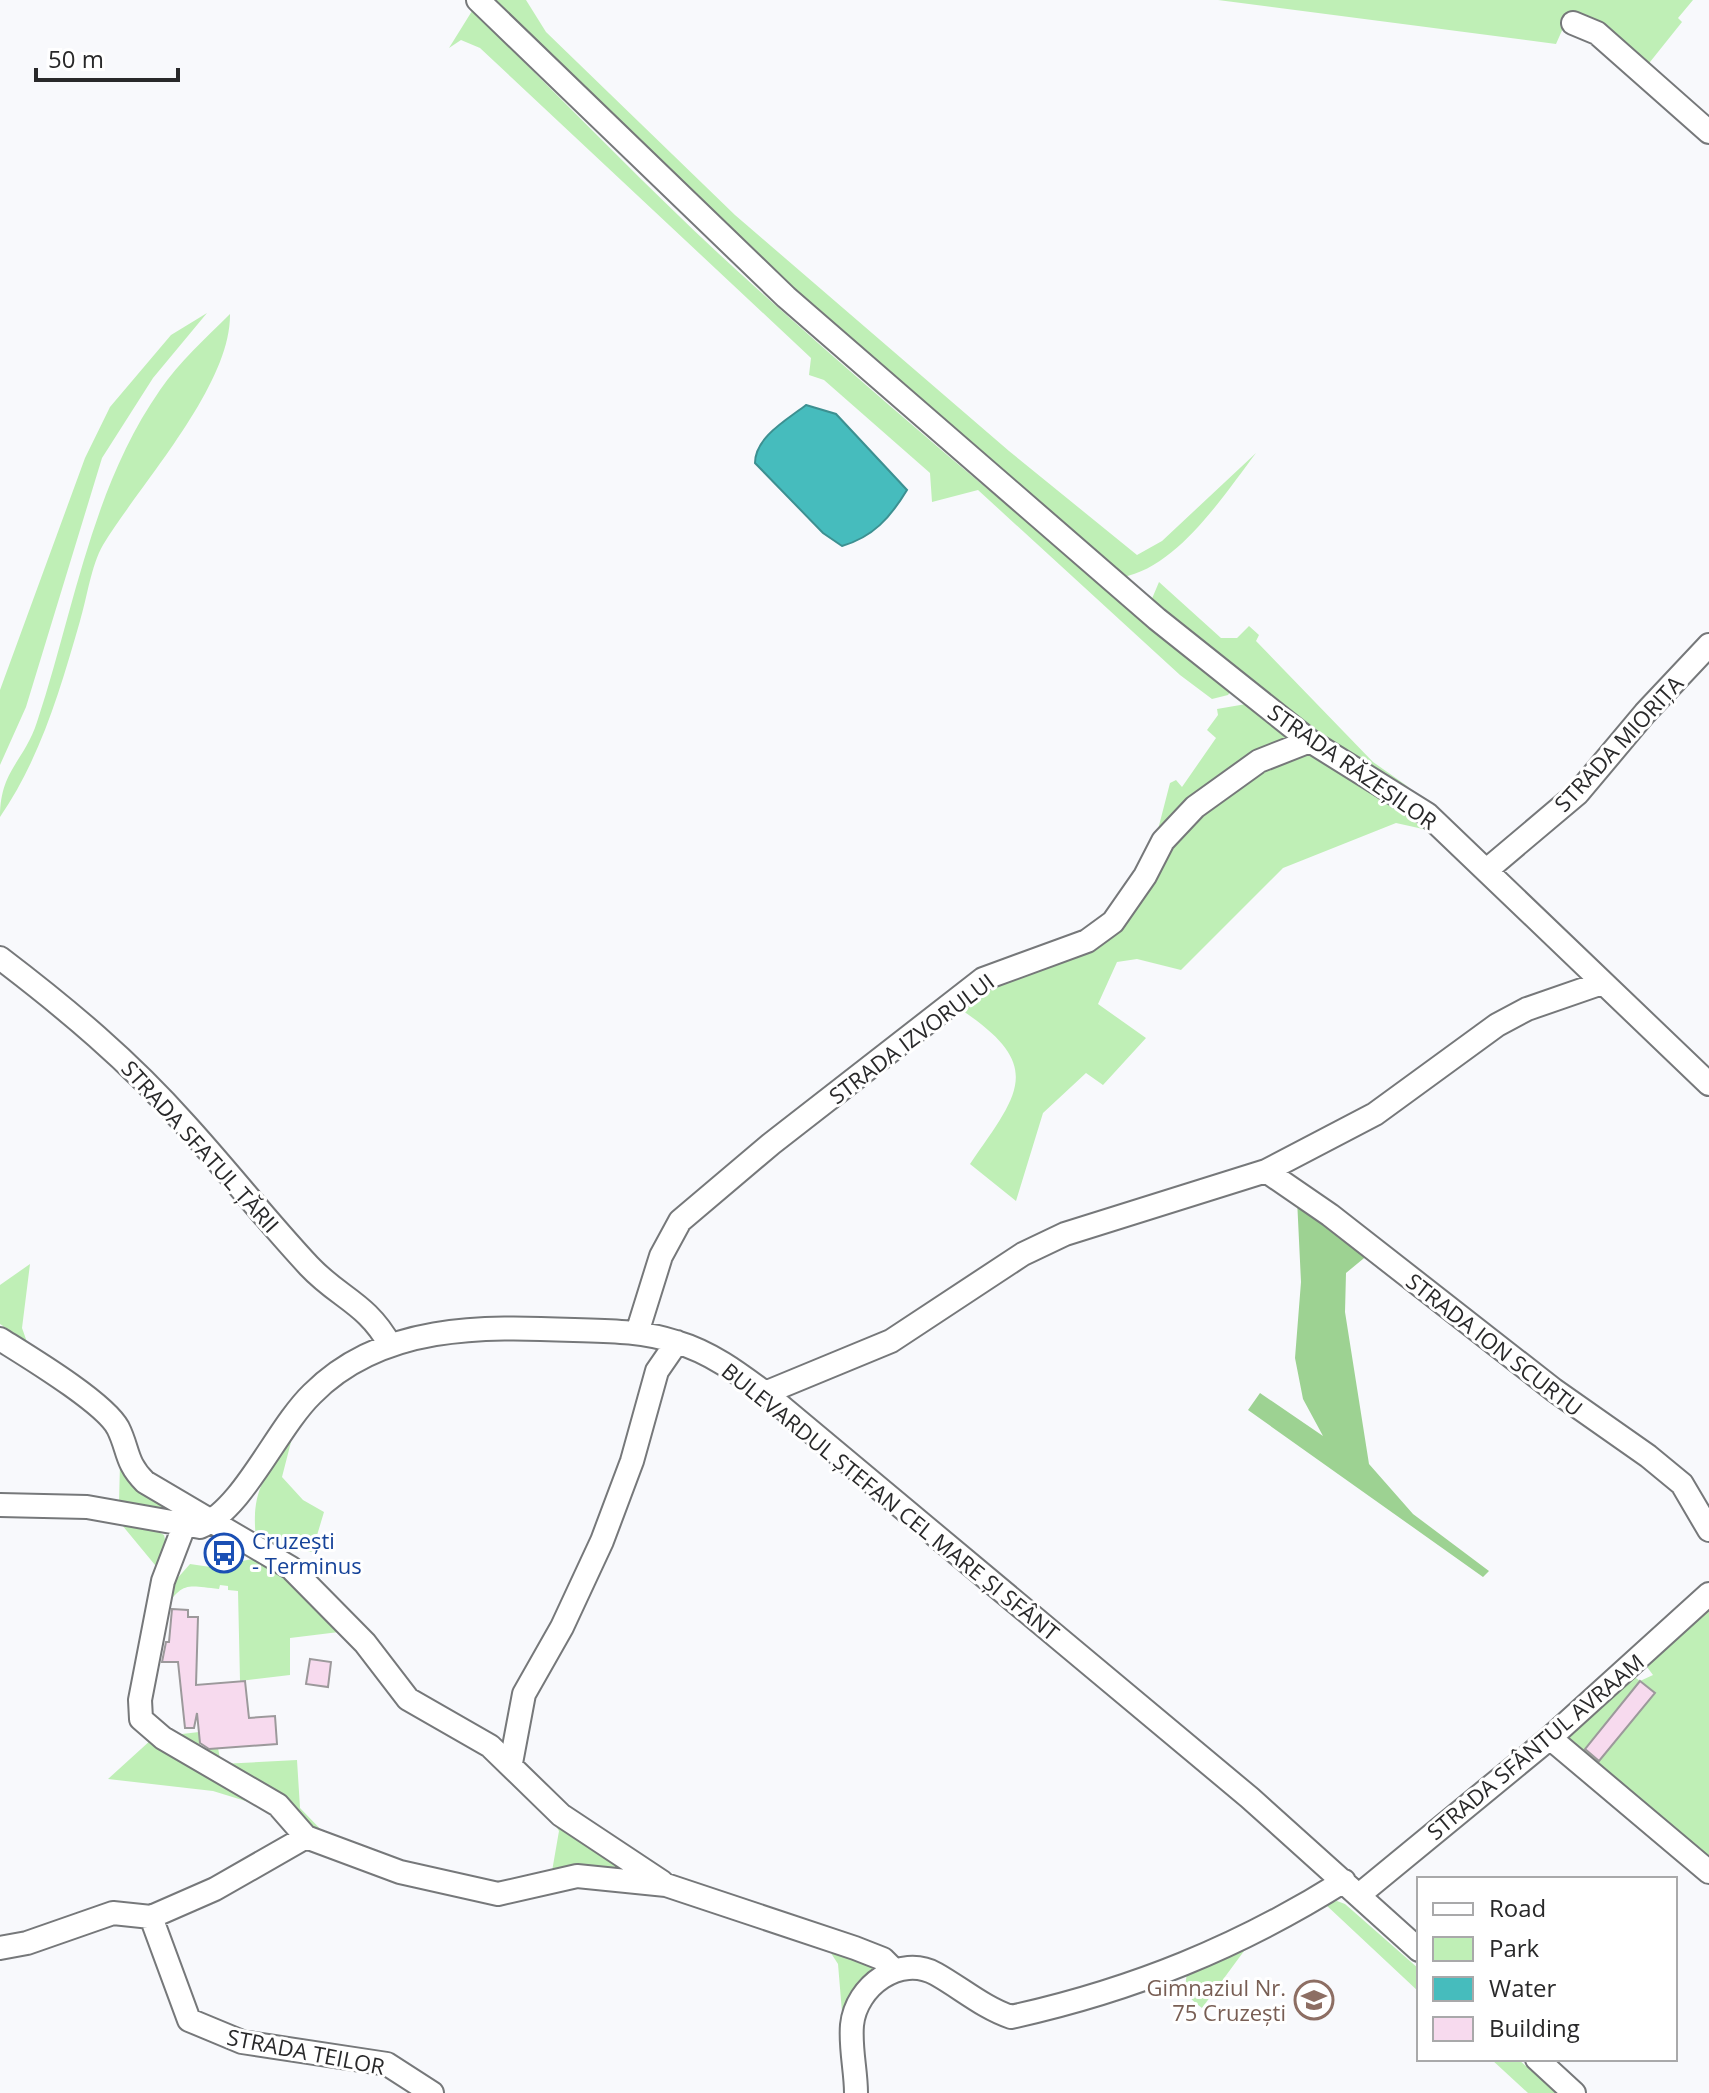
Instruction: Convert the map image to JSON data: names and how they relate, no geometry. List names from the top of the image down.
{
  "streets": {
    "street": [
      "STRADA MIORIȚA",
      "STRADA RĂZEȘILOR",
      "STRADA IZVORULUI",
      "STRADA SFATUL ȚĂRII",
      "STRADA ION SCURTU",
      "BULEVARDUL ȘTEFAN CEL MARE ȘI SFÂNT",
      "STRADA SFÂNTUL AVRAAM",
      "STRADA TEILOR"
    ]
  },
  "crossings": [
    ["STRADA MIORIȚA", "STRADA RĂZEȘILOR"],
    ["STRADA RĂZEȘILOR", "STRADA IZVORULUI"],
    ["STRADA IZVORULUI", "BULEVARDUL ȘTEFAN CEL MARE ȘI SFÂNT"],
    ["STRADA SFATUL ȚĂRII", "BULEVARDUL ȘTEFAN CEL MARE ȘI SFÂNT"],
    ["BULEVARDUL ȘTEFAN CEL MARE ȘI SFÂNT", "STRADA SFÂNTUL AVRAAM"]
  ],
  "places": {
    "bus stop": ["Cruzești - Terminus"],
    "school or university": ["Gimnaziul Nr. 75 Cruzești"]
  },
  "legend": [
    "Road",
    "Park",
    "Water",
    "Building"
  ],
  "scale_bar": "50 m"
}
